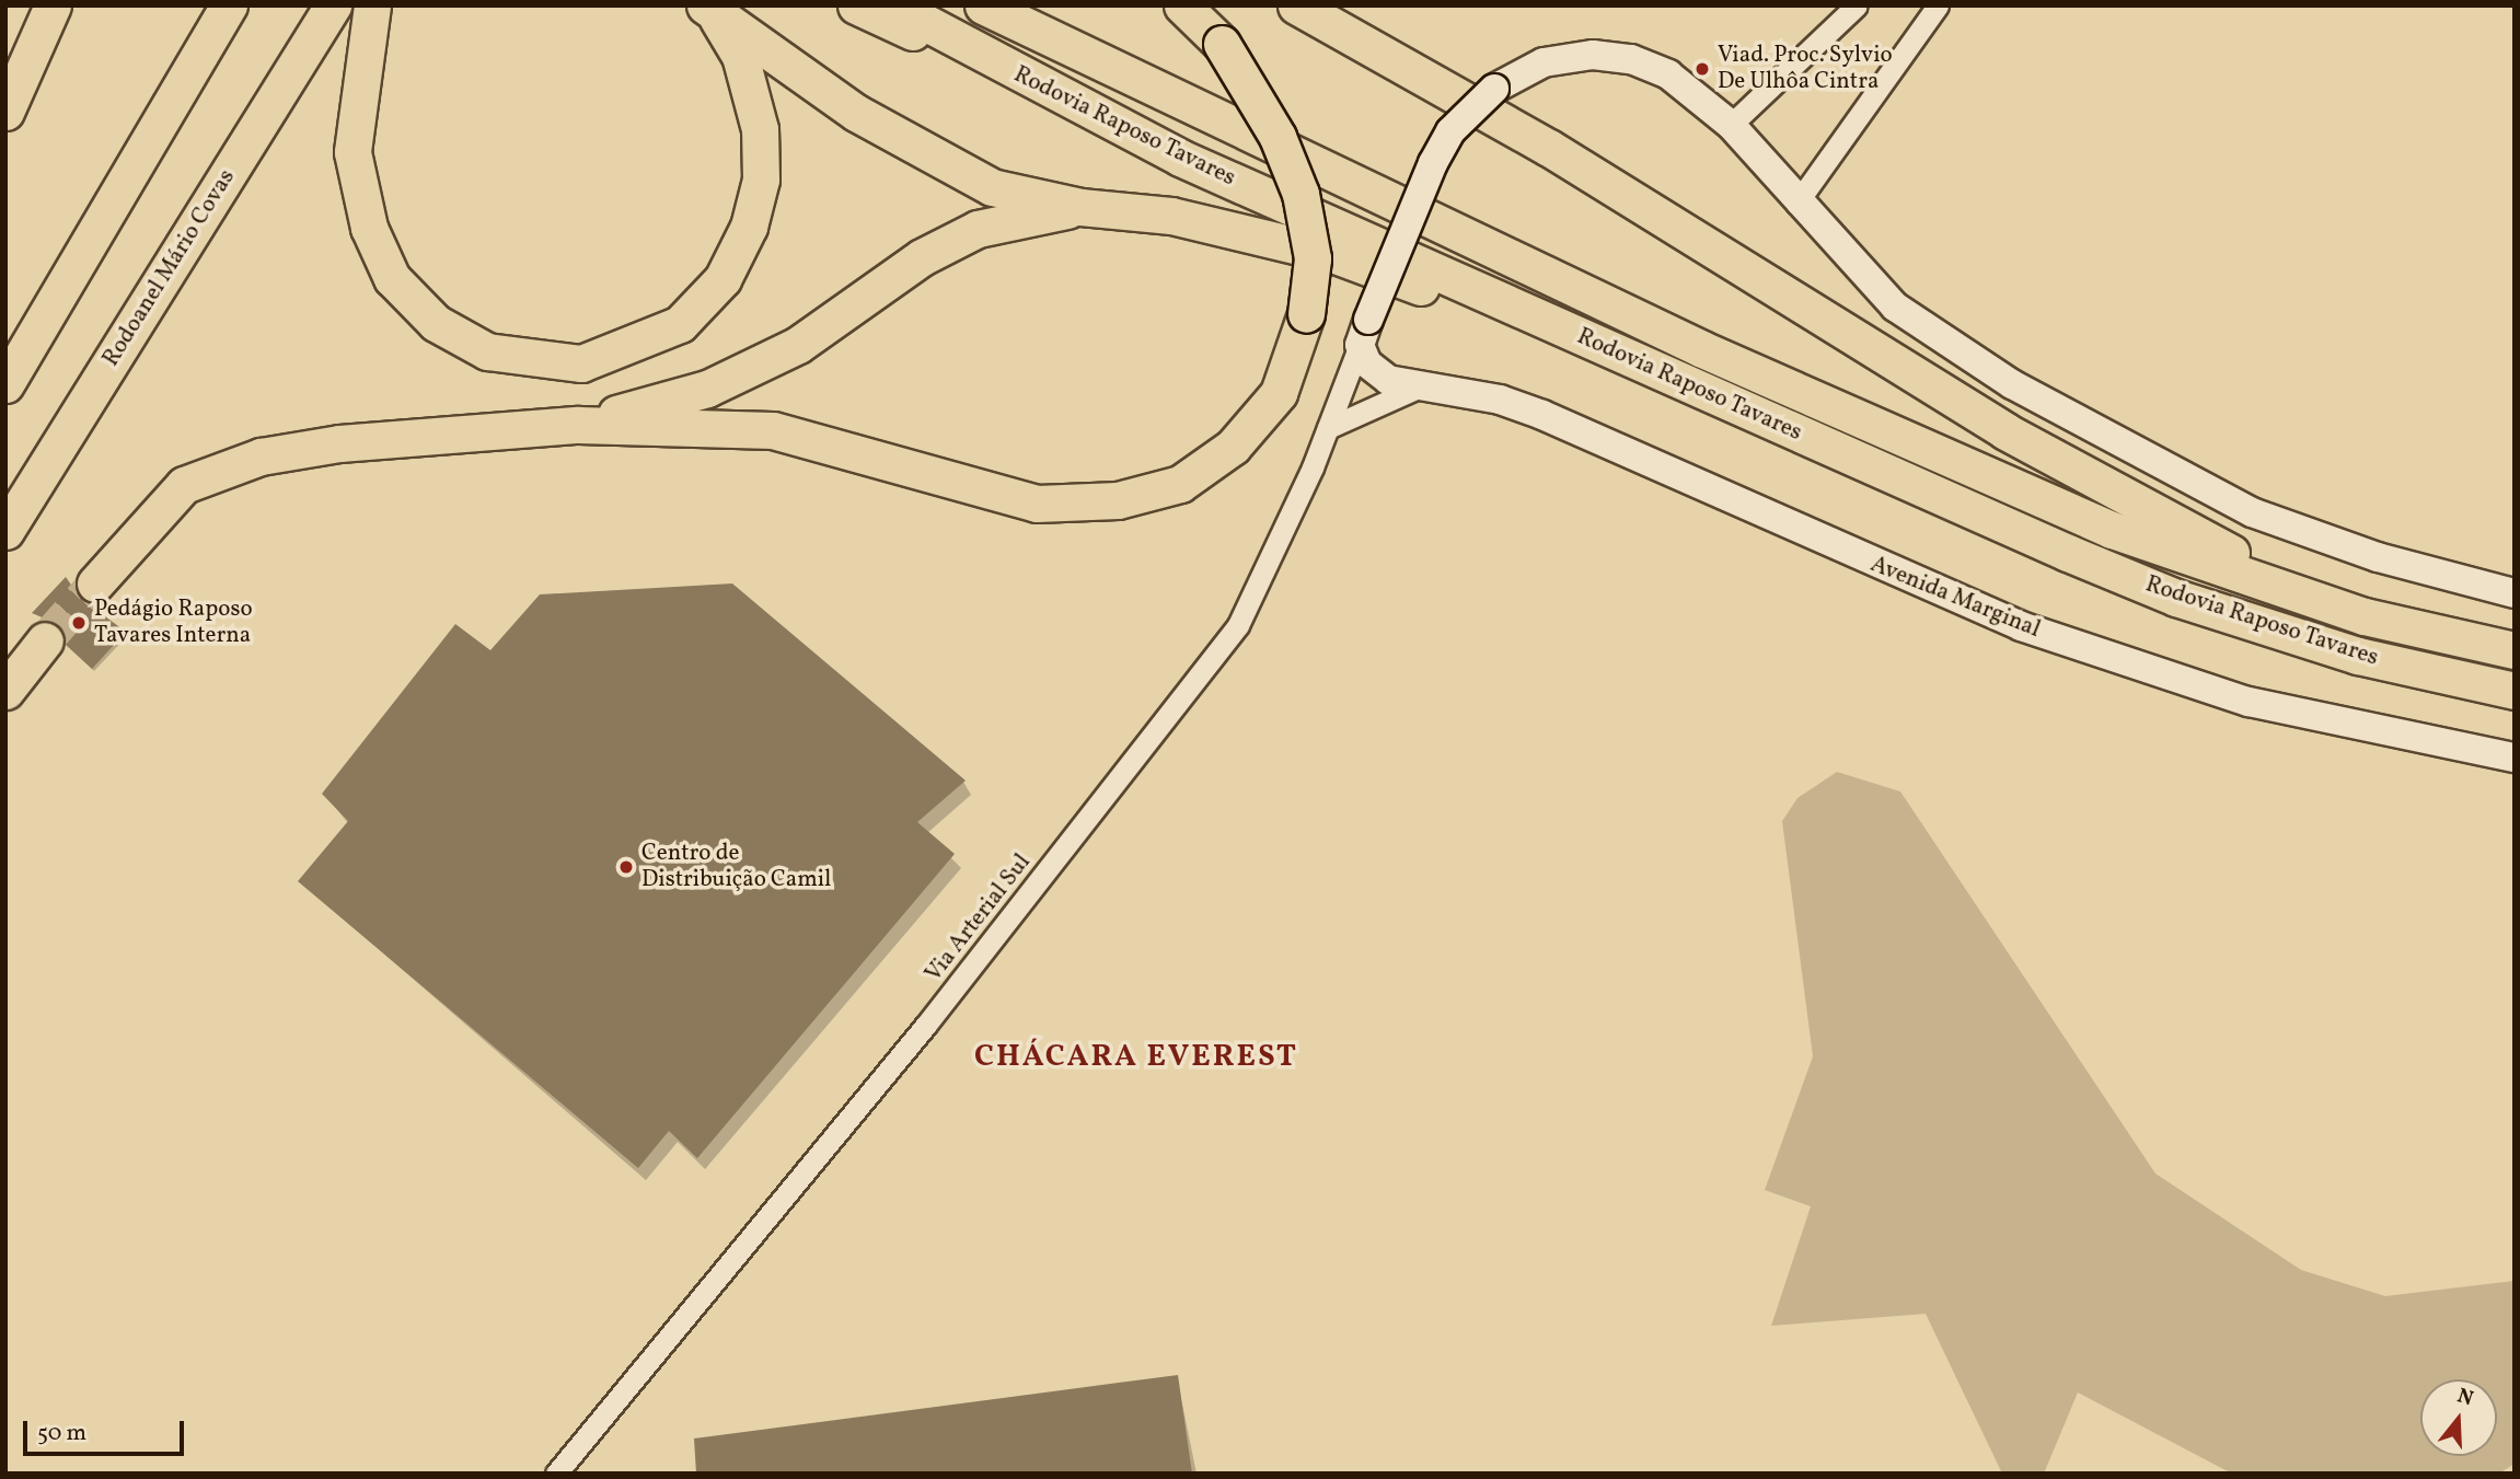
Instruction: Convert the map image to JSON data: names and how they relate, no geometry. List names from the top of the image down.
{
  "streets": {
    "highway": ["Rodovia Raposo Tavares", "Rodoanel Mário Covas"],
    "main road": ["Avenida Marginal"],
    "street": ["Via Arterial Sul"]
  },
  "crossings": [
    ["Avenida Marginal", "Via Arterial Sul"]
  ],
  "districts": ["CHÁCARA EVEREST"],
  "places": ["Viad. Proc. Sylvio De Ulhôa Cintra", "Pedágio Raposo Tavares Interna", "Centro de Distribuição Camil"],
  "scale_bar": "50 m",
  "north": "top"
}
